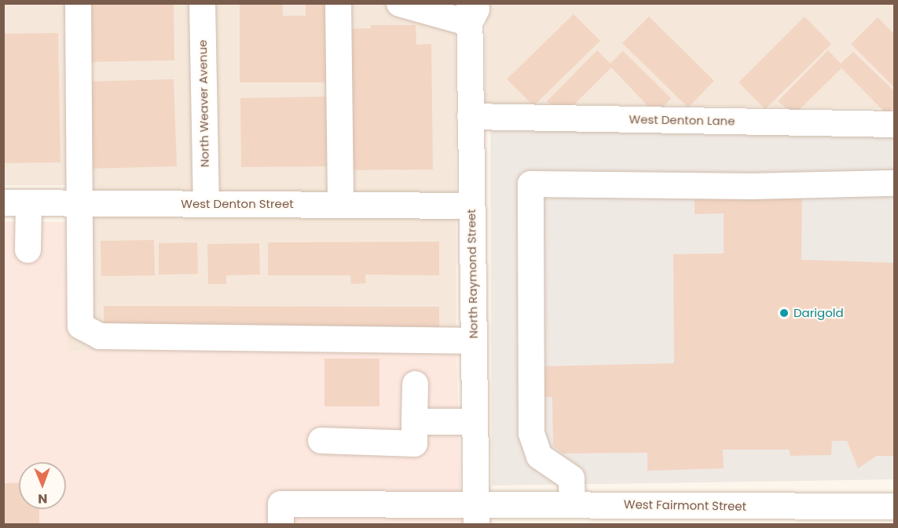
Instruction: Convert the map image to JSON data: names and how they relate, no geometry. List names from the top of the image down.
{
  "streets": {
    "street": [
      "North Weaver Avenue",
      "West Denton Lane",
      "West Denton Street",
      "North Raymond Street",
      "West Fairmont Street"
    ]
  },
  "crossings": [
    ["North Weaver Avenue", "West Denton Street"],
    ["West Denton Lane", "North Raymond Street"],
    ["West Denton Street", "North Raymond Street"],
    ["North Raymond Street", "West Fairmont Street"]
  ],
  "places": ["Darigold"],
  "north": "bottom"
}
